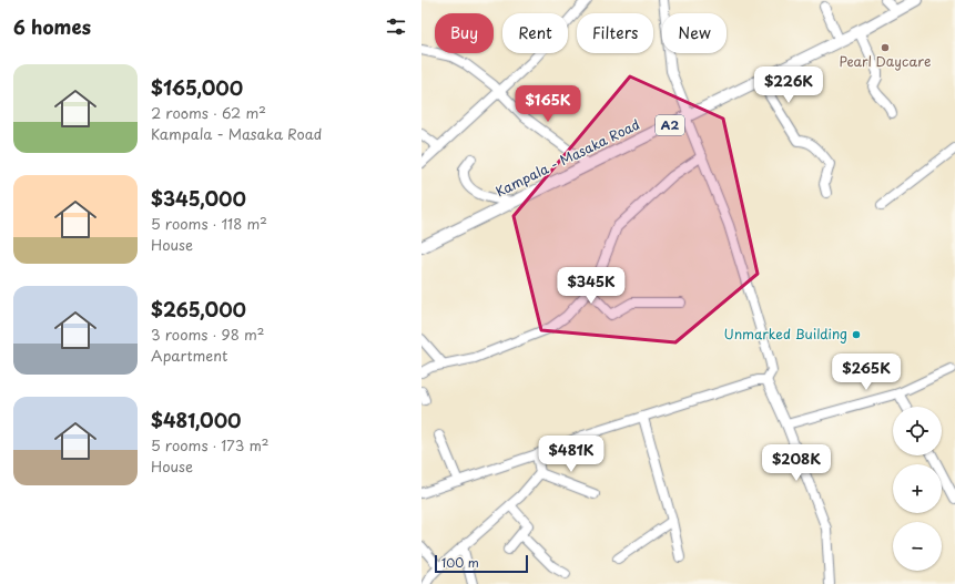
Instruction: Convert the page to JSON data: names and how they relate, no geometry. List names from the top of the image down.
{
  "streets": {
    "main road": ["A2", "Kampala - Masaka Road"]
  },
  "places": ["Pearl Daycare", "Unmarked Building"],
  "scale_bar": "100 m",
  "page": {
    "heading": "6 homes",
    "chip": [
      "Buy",
      "Rent",
      "Filters",
      "New"
    ],
    "list": [
      {
        "name": "$165,000",
        "note": "2 rooms · 62 m² · Kampala - Masaka Road"
      },
      {
        "name": "$345,000",
        "note": "5 rooms · 118 m² · House"
      },
      {
        "name": "$265,000",
        "note": "3 rooms · 98 m² · Apartment"
      },
      {
        "name": "$481,000",
        "note": "5 rooms · 173 m² · House"
      }
    ],
    "price": [
      "$226K",
      "$165K",
      "$345K",
      "$265K",
      "$481K",
      "$208K"
    ],
    "map_buttons": ["+", "−"],
    "scale": "100 m"
  }
}
